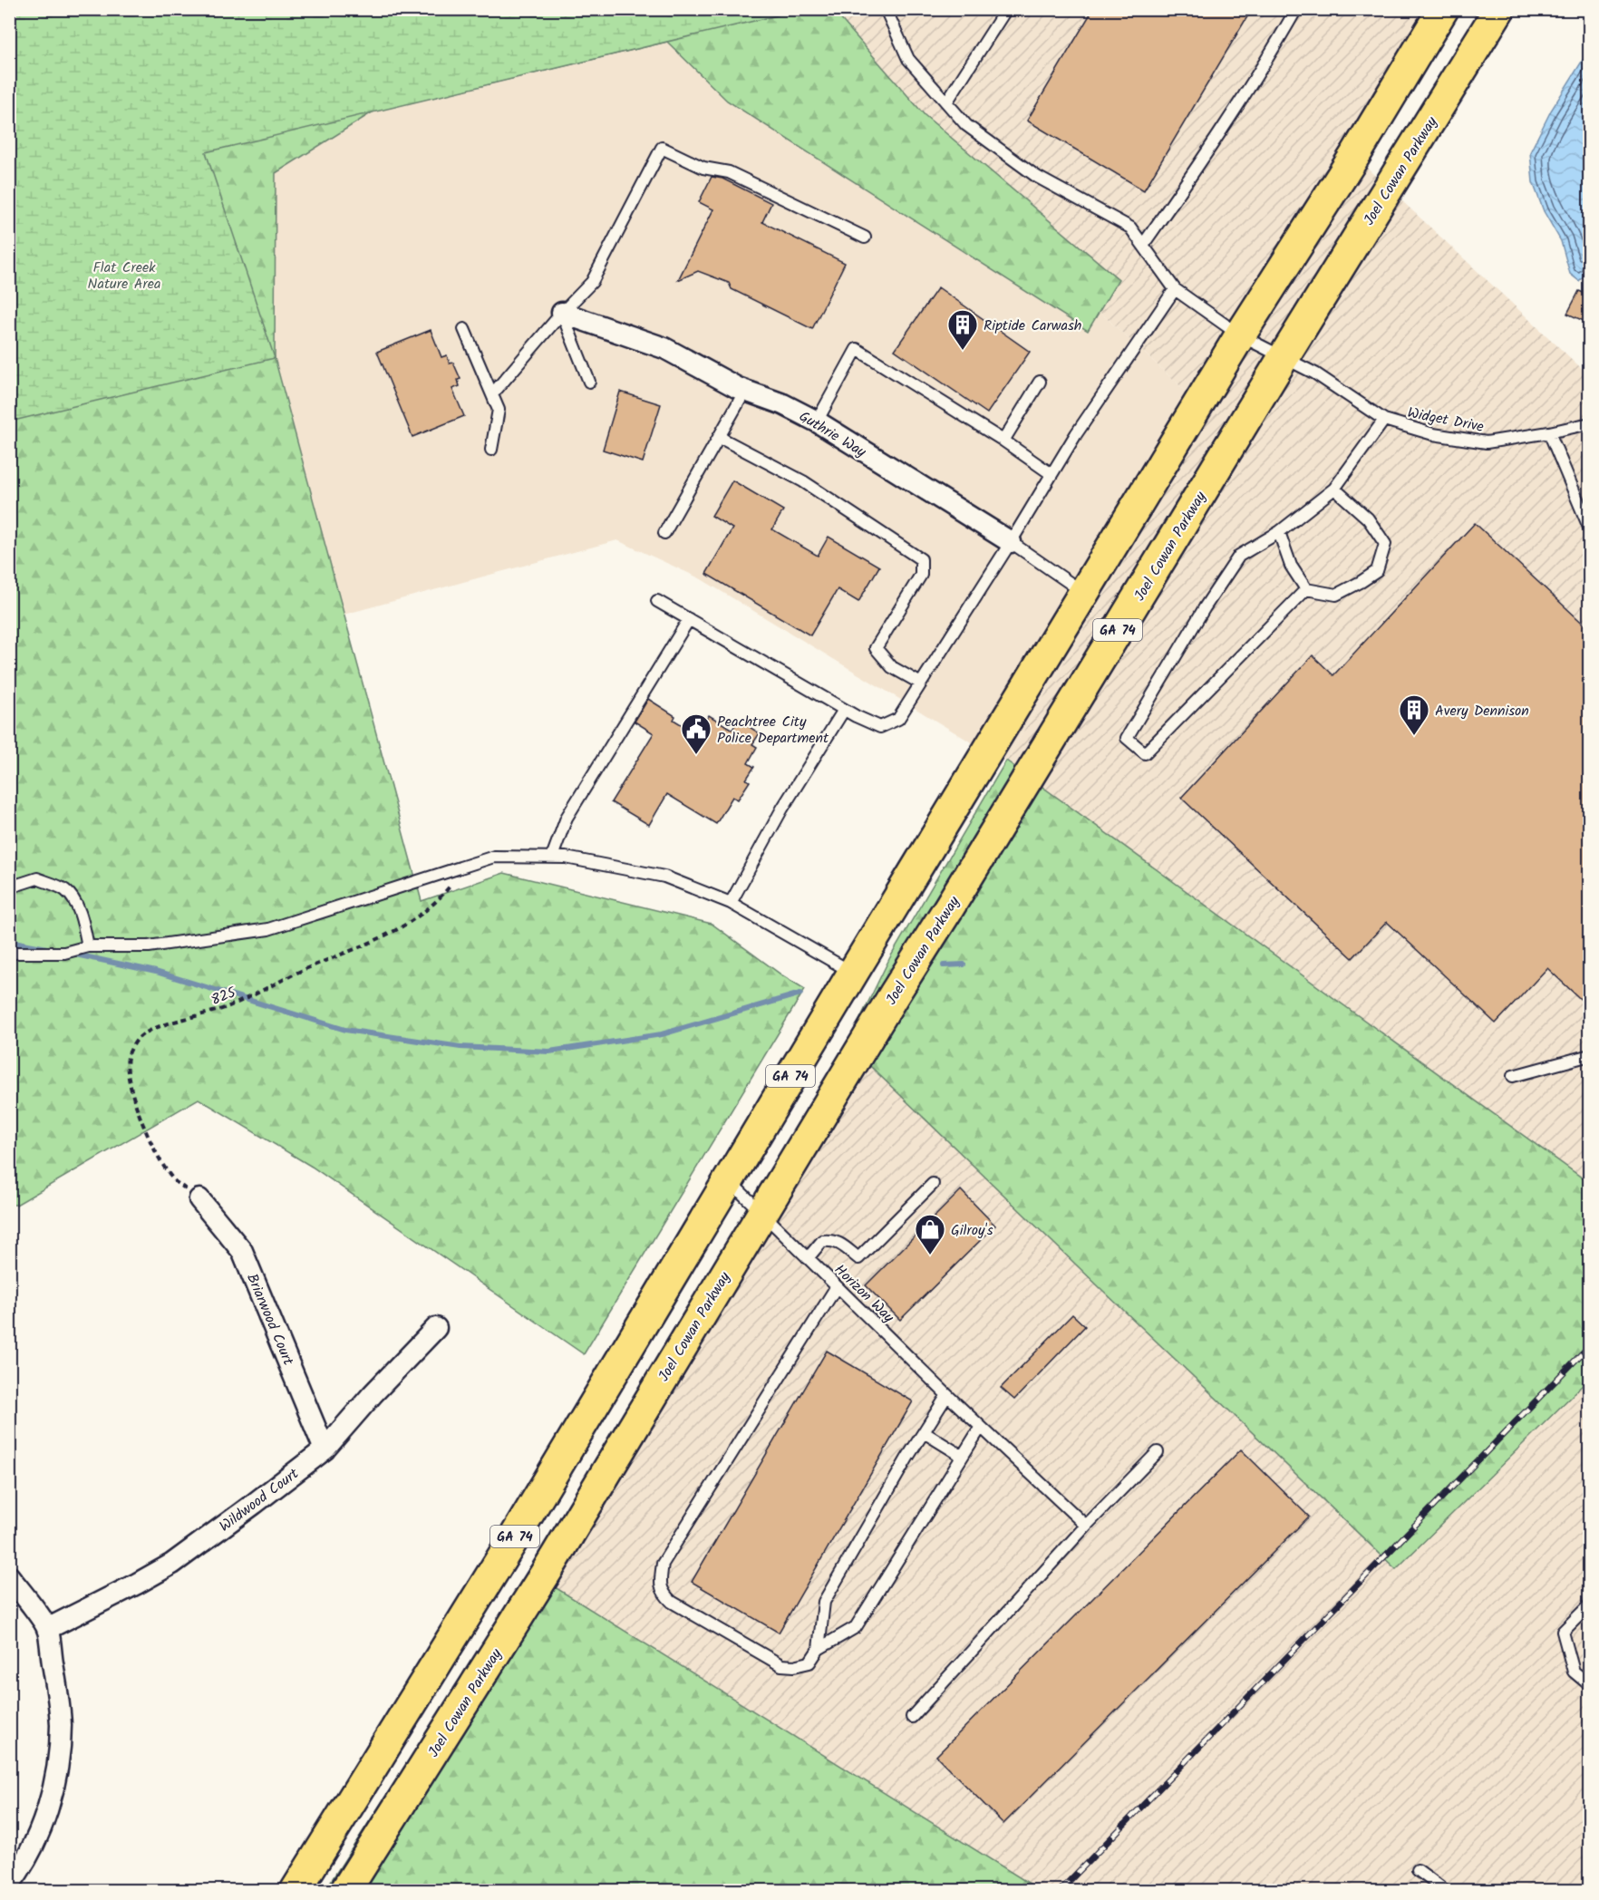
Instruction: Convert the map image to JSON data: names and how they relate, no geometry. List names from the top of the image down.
{
  "streets": {
    "main road": ["Joel Cowan Parkway", "GA 74"],
    "street": ["Guthrie Way", "Briarwood Court", "Wildwood Court"],
    "lane": ["Widget Drive", "Horizon Way"],
    "path": ["825"]
  },
  "crossings": [
    ["Joel Cowan Parkway", "Widget Drive"],
    ["Joel Cowan Parkway", "Horizon Way"],
    ["Widget Drive", "GA 74"],
    ["Guthrie Way", "GA 74"],
    ["GA 74", "Horizon Way"],
    ["825", "Briarwood Court"],
    ["Briarwood Court", "Wildwood Court"]
  ],
  "parks": ["Flat Creek Nature Area"],
  "places": {
    "building": ["Riptide Carwash", "Avery Dennison"],
    "public building": ["Peachtree City Police Department"],
    "shop": ["Gilroy's"]
  }
}
